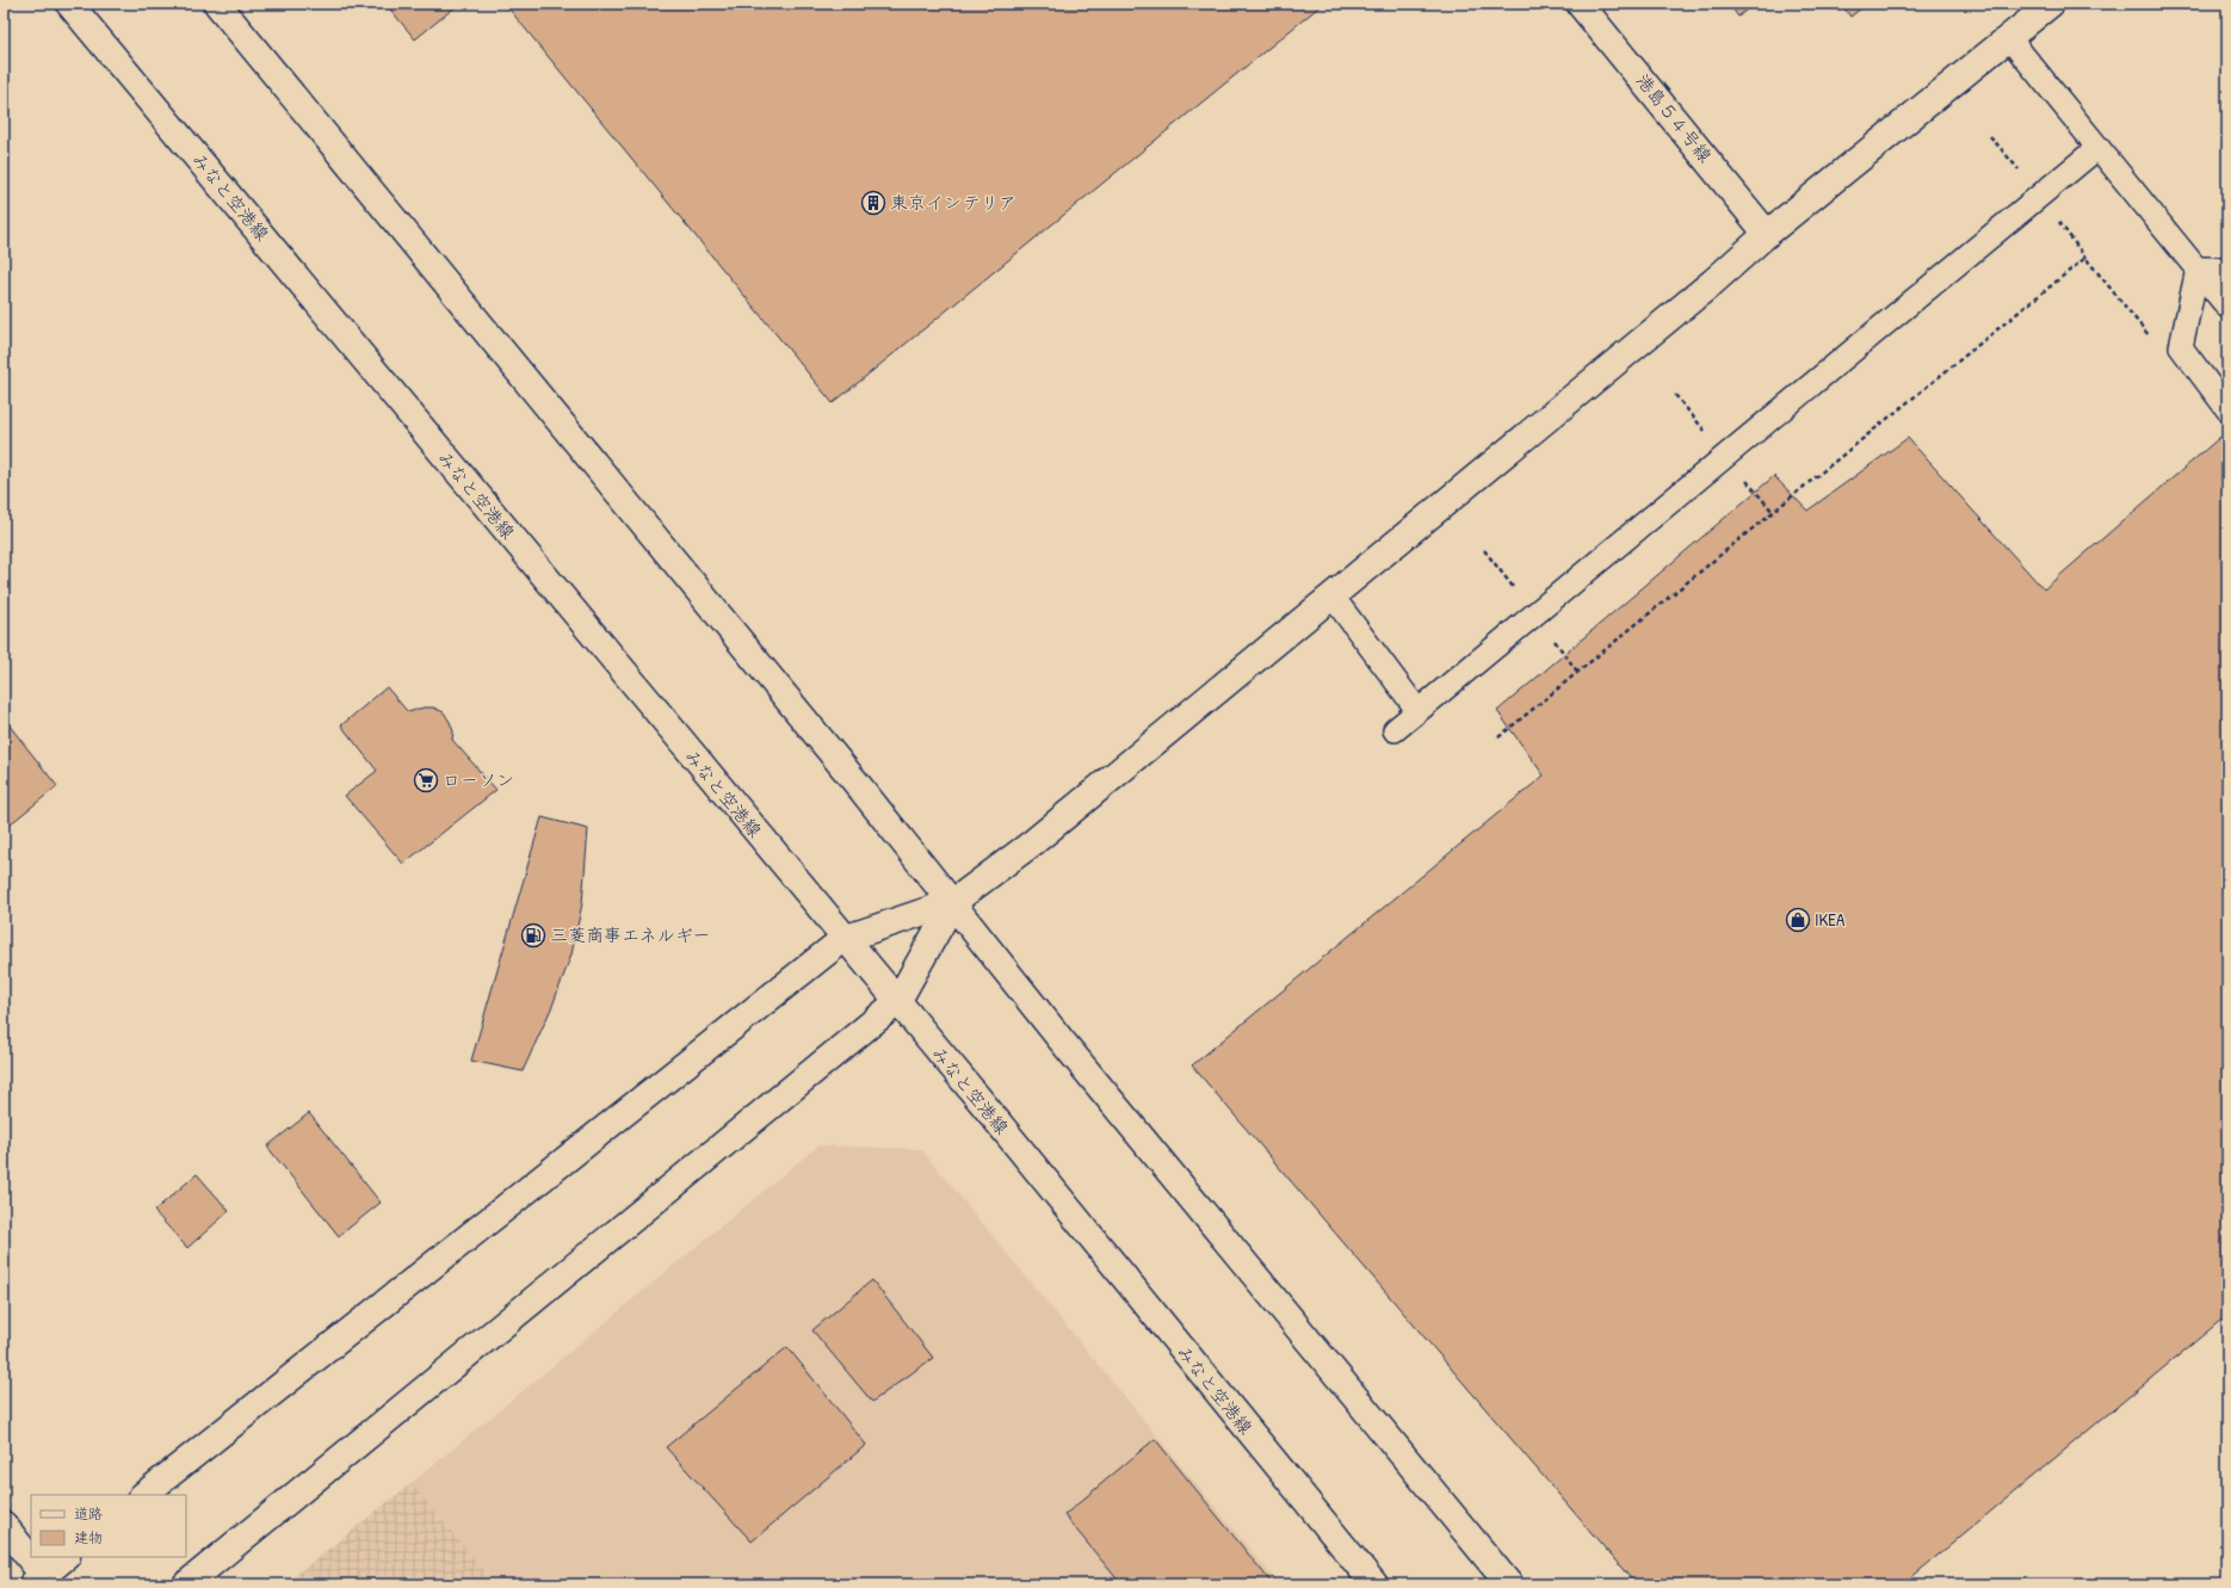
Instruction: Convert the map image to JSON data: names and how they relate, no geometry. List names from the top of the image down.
{
  "streets": {
    "street": ["港島５４号線", "みなと空港線"]
  },
  "places": {
    "building": ["東京インテリア"],
    "supermarket": ["ローソン"],
    "shop": ["IKEA"],
    "fuel station": ["三菱商事エネルギー"]
  },
  "legend": ["道路", "建物"]
}
